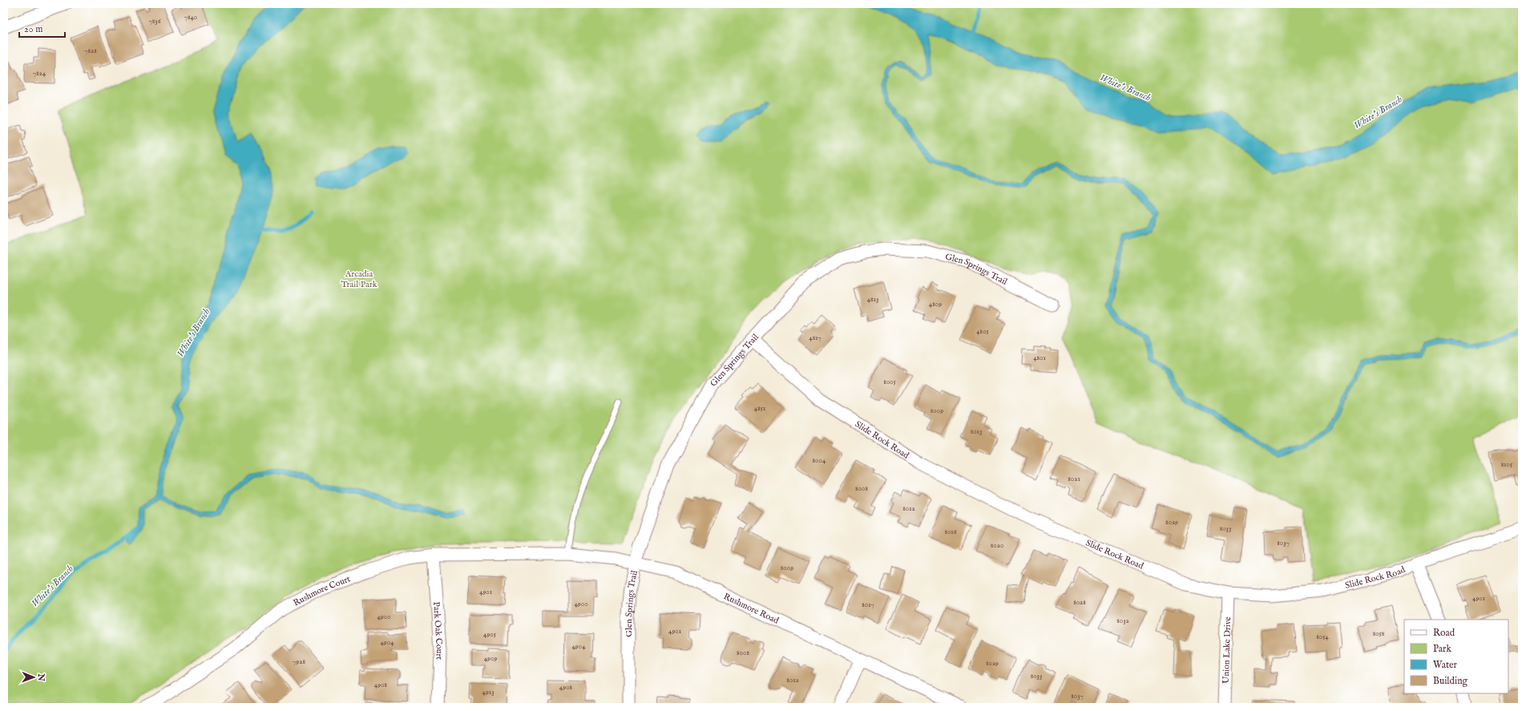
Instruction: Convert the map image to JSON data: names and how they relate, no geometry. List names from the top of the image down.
{
  "streets": {
    "street": [
      "Glen Springs Trail",
      "Slide Rock Road",
      "Rushmore Court",
      "Rushmore Road",
      "Park Oak Court",
      "Union Lake Drive"
    ]
  },
  "crossings": [
    ["Glen Springs Trail", "Slide Rock Road"],
    ["Glen Springs Trail", "Rushmore Road"],
    ["Slide Rock Road", "Union Lake Drive"],
    ["Rushmore Court", "Rushmore Road"],
    ["Rushmore Court", "Park Oak Court"]
  ],
  "water": ["White's Branch"],
  "parks": ["Arcadia Trail Park"],
  "house_numbers": [
    "7840",
    "7836",
    "7828",
    "7824",
    "4813",
    "4809",
    "4805",
    "4817",
    "4801",
    "8005",
    "4851",
    "8009",
    "8013",
    "8004",
    "8105",
    "8021",
    "8008",
    "8012",
    "8029",
    "8033",
    "8016",
    "8037",
    "8020",
    "8009",
    "4901",
    "4901",
    "8028",
    "4900",
    "8017",
    "4900",
    "8032",
    "4901",
    "8058",
    "4905",
    "8054",
    "4904",
    "4904",
    "8008",
    "4909",
    "7928",
    "8029",
    "8033",
    "8012",
    "4908",
    "4908",
    "4913",
    "8037"
  ],
  "legend": [
    "Road",
    "Park",
    "Water",
    "Building"
  ],
  "scale_bar": "20 m",
  "north": "right"
}
